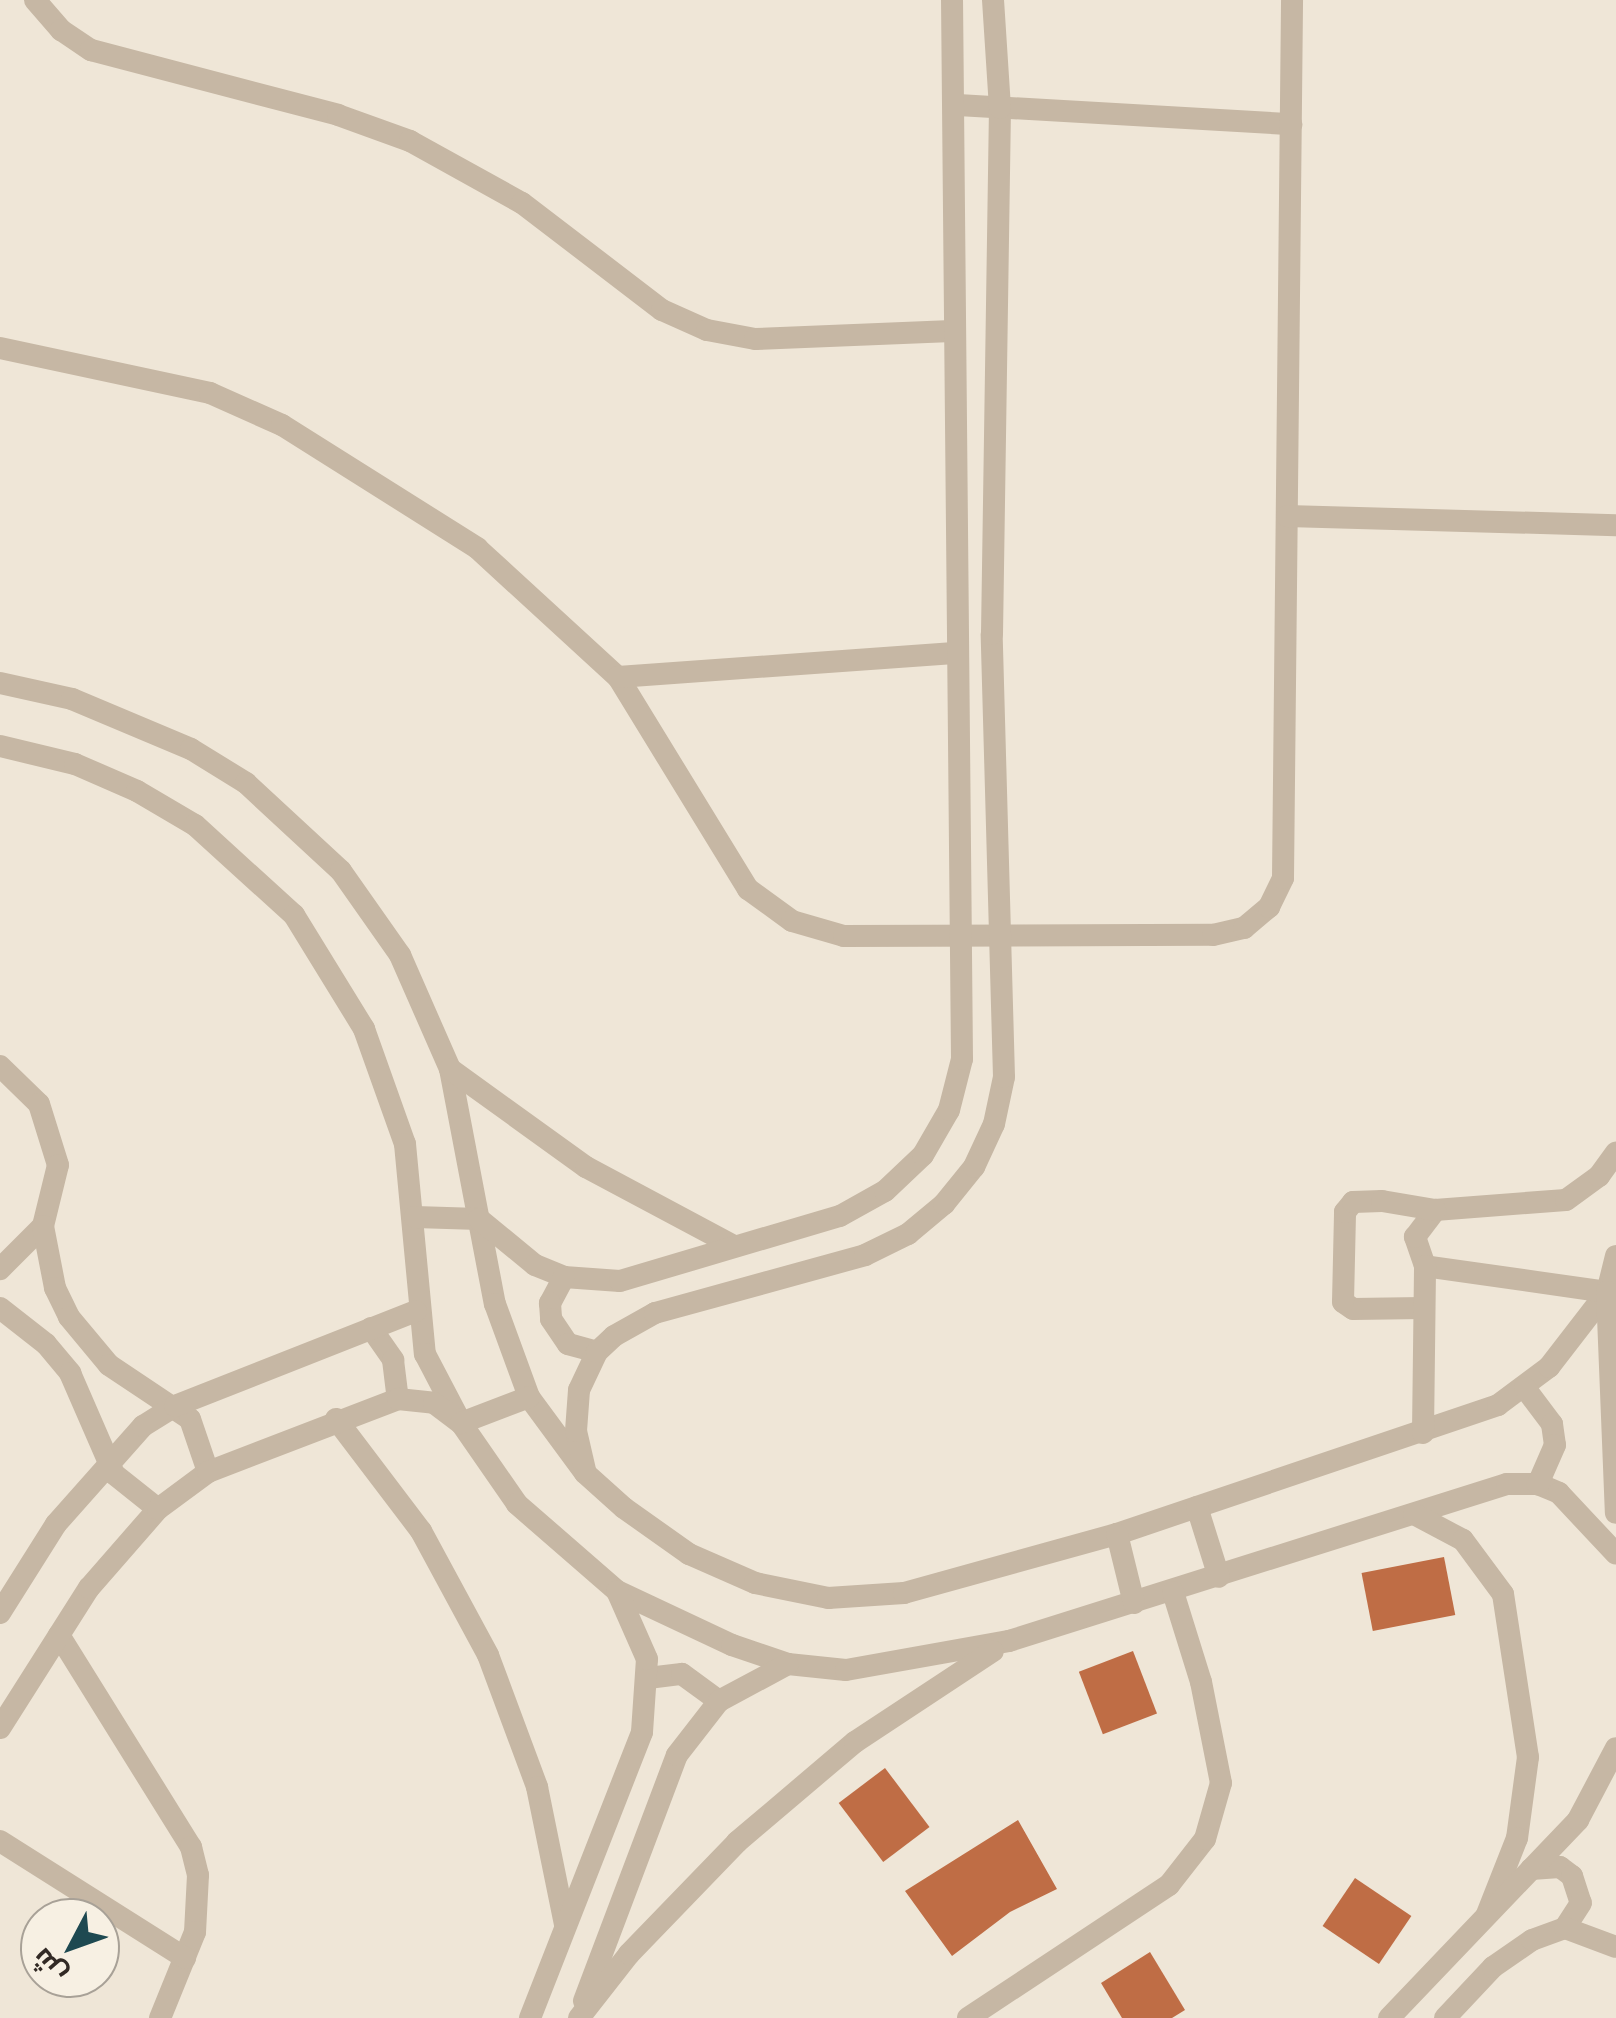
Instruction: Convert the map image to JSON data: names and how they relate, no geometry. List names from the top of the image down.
{
  "north": "bottom left"
}
